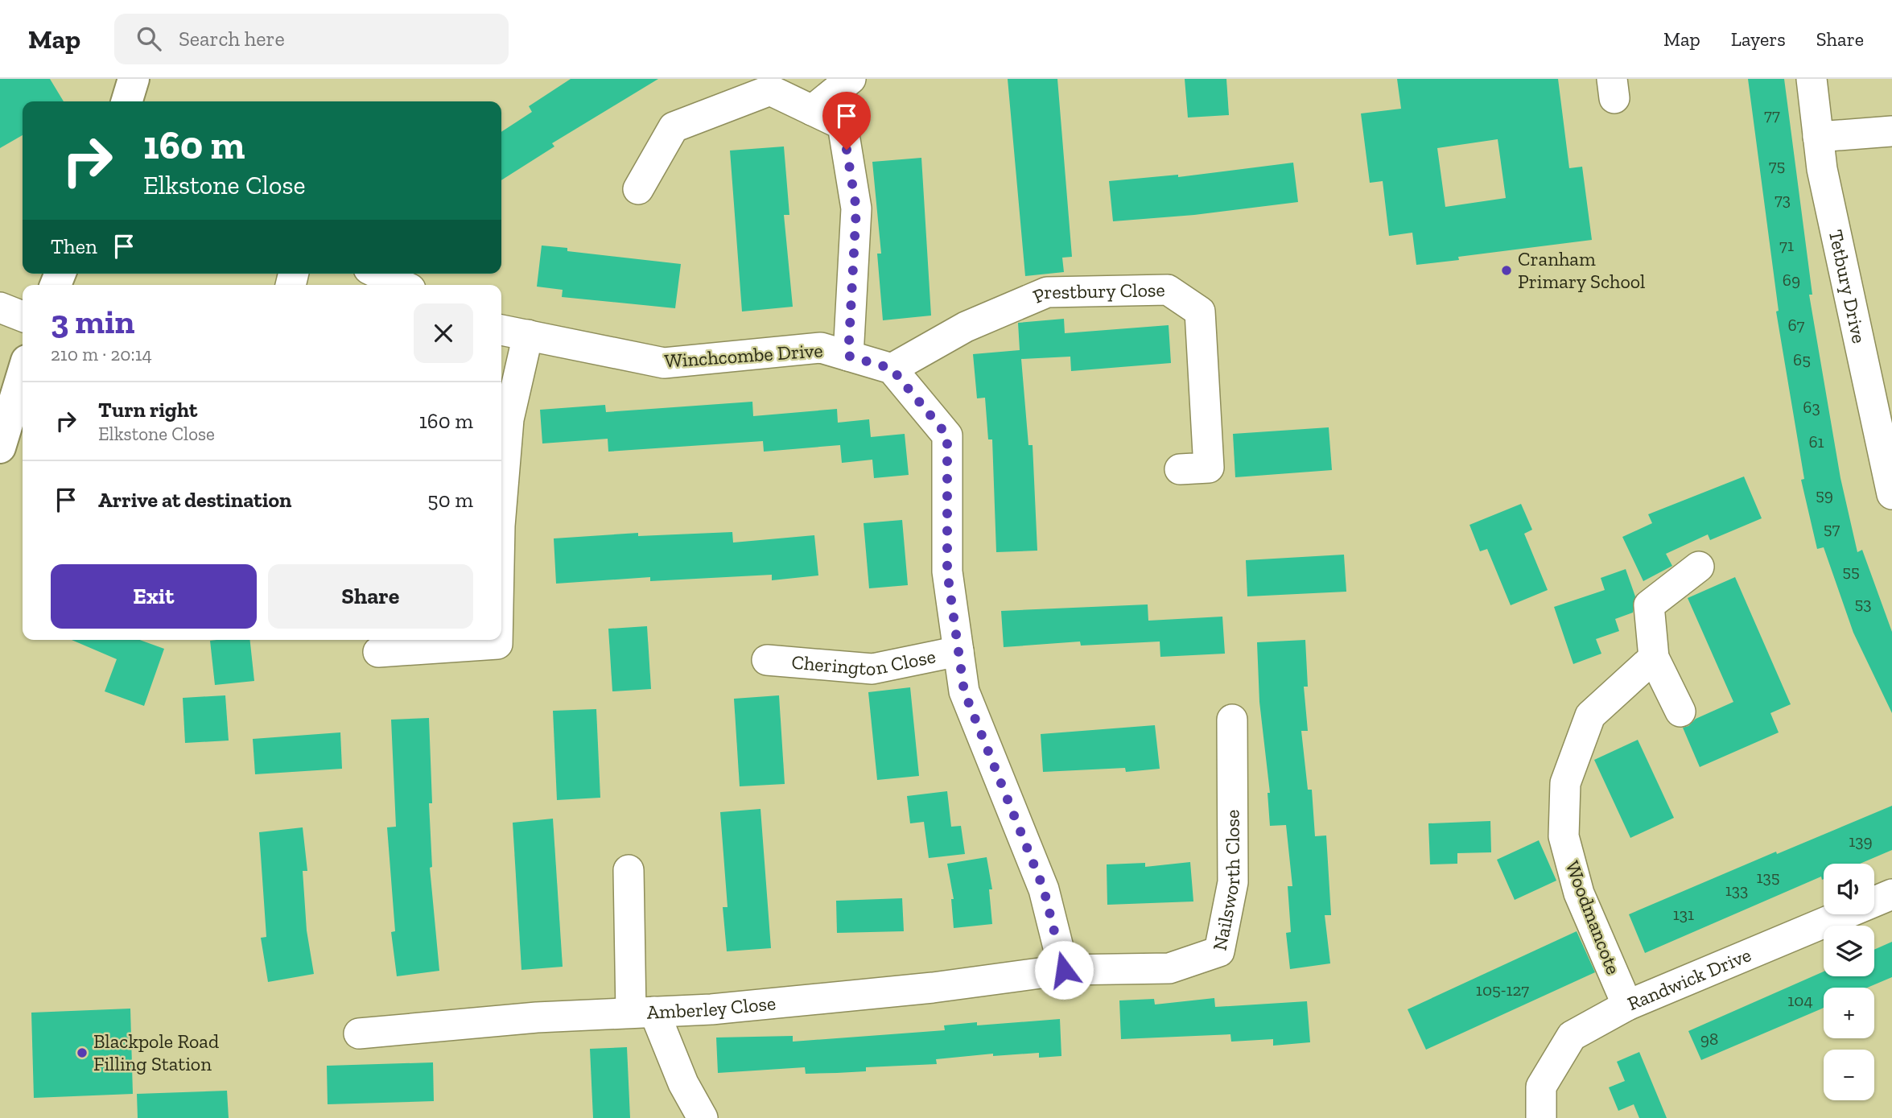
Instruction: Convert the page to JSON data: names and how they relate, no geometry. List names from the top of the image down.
{
  "streets": {
    "street": [
      "Tetbury Drive",
      "Prestbury Close",
      "Winchcombe Drive",
      "Cherington Close",
      "Nailsworth Close",
      "Woodmancote",
      "Randwick Drive",
      "Amberley Close"
    ]
  },
  "crossings": [
    ["Prestbury Close", "Winchcombe Drive"],
    ["Nailsworth Close", "Amberley Close"],
    ["Woodmancote", "Randwick Drive"]
  ],
  "places": ["Cranham Primary School", "Blackpole Road Filling Station"],
  "house_numbers": [
    "77",
    "75",
    "73",
    "71",
    "69",
    "67",
    "65",
    "63",
    "61",
    "59",
    "57",
    "55",
    "53",
    "139",
    "135",
    "133",
    "131",
    "105-127",
    "104",
    "98"
  ],
  "page": {
    "header": "Map",
    "search": "Search here",
    "nav": ["Map", "Layers", "Share"],
    "turn": ["160 m", "Elkstone Close"],
    "then": "Then",
    "heading": ["3 min", "210 m · 20:14"],
    "list": [
      {
        "name": "Turn right",
        "note": "Elkstone Close",
        "value": "160 m"
      },
      {
        "name": "Arrive at destination",
        "value": "50 m"
      }
    ],
    "buttons": ["Exit", "Share"],
    "map_buttons": ["+", "−"]
  }
}
